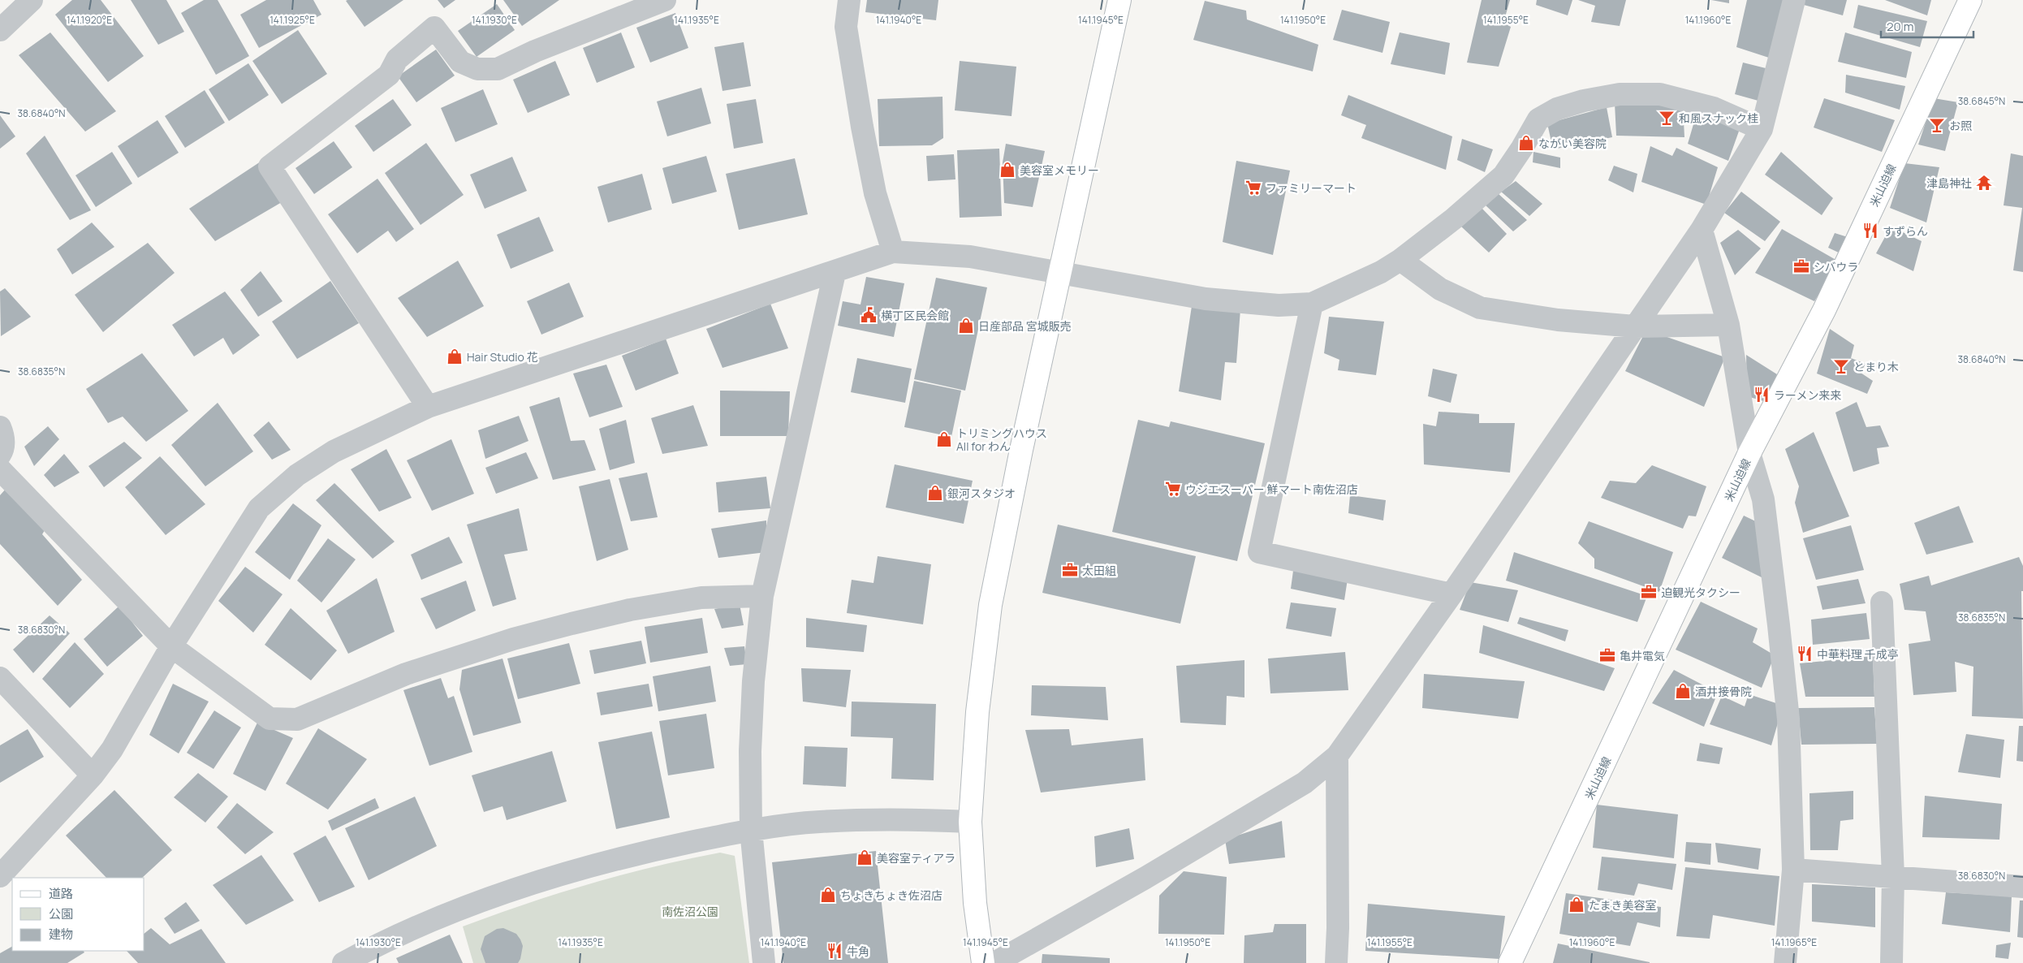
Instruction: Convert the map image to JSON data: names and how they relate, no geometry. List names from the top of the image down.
{
  "streets": {
    "main road": ["米山迫線"]
  },
  "parks": ["南佐沼公園"],
  "places": {
    "bar": ["和風スナック桂", "お照", "とまり木"],
    "shop": [
      "ながい美容院",
      "美容室メモリー",
      "日産部品 宮城販売",
      "Hair Studio 花",
      "トリミングハウス All for わん",
      "銀河スタジオ",
      "酒井接骨院",
      "美容室ティアラ",
      "ちょきちょき佐沼店",
      "たまき美容室"
    ],
    "temple": ["津島神社"],
    "supermarket": ["ファミリーマート", "ウジエスーパー 鮮マート南佐沼店"],
    "restaurant": [
      "すずらん",
      "ラーメン来来",
      "中華料理 千成亭",
      "牛角"
    ],
    "office": [
      "シバウラ",
      "太田組",
      "迫観光タクシー",
      "亀井電気"
    ],
    "public building": ["横丁区民会館"]
  },
  "legend": ["道路", "公園", "建物"],
  "scale_bar": "20 m",
  "coordinates": [
    "141.1920°E",
    "141.1925°E",
    "141.1930°E",
    "141.1935°E",
    "141.1940°E",
    "141.1945°E",
    "141.1950°E",
    "141.1955°E",
    "141.1960°E",
    "38.6845°N",
    "38.6840°N",
    "38.6835°N",
    "38.6830°N",
    "141.1965°E"
  ]
}
